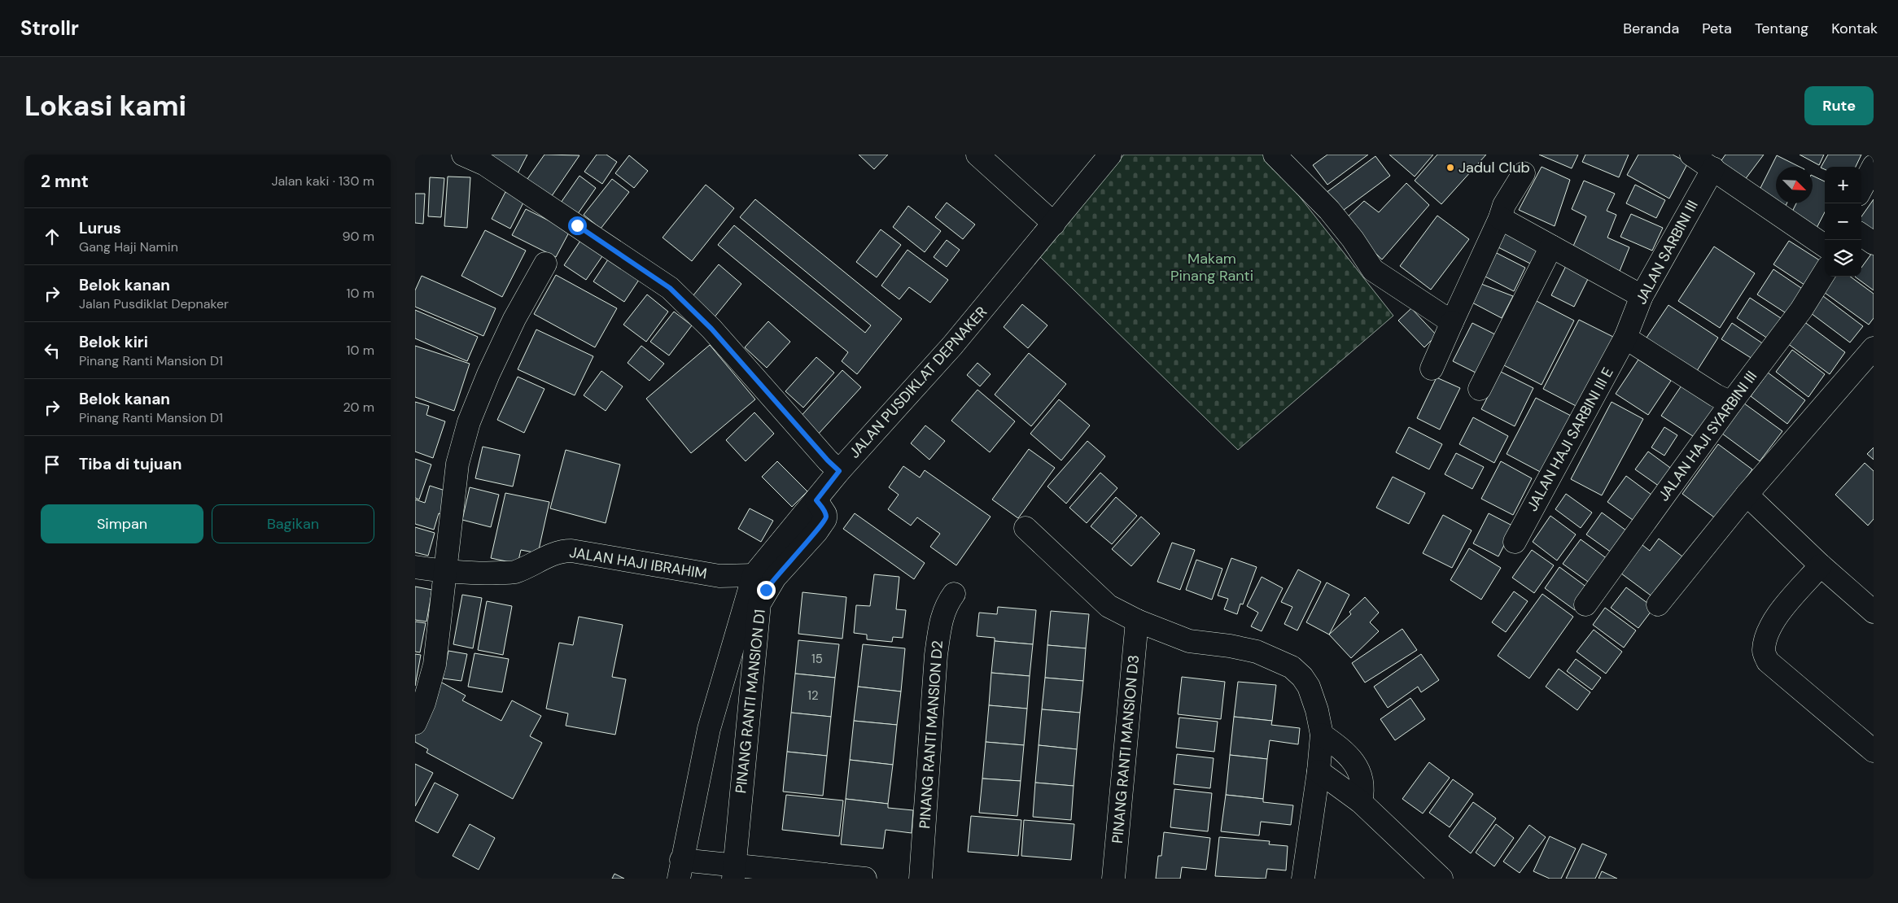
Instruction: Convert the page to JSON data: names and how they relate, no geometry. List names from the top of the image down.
{
  "streets": {
    "street": [
      "JALAN SARBINI III",
      "JALAN PUSDIKLAT DEPNAKER",
      "JALAN HAJI SYARBINI III",
      "JALAN HAJI SARBINI III E",
      "JALAN HAJI IBRAHIM",
      "PINANG RANTI MANSION D1",
      "PINANG RANTI MANSION D2",
      "PINANG RANTI MANSION D3"
    ]
  },
  "crossings": [
    ["JALAN SARBINI III", "JALAN HAJI SARBINI III E"],
    ["JALAN PUSDIKLAT DEPNAKER", "JALAN HAJI IBRAHIM"],
    ["JALAN PUSDIKLAT DEPNAKER", "PINANG RANTI MANSION D1"]
  ],
  "parks": ["Makam Pinang Ranti"],
  "places": ["Jadul Club"],
  "house_numbers": ["15", "12"],
  "north": "bottom right",
  "page": {
    "header": "Strollr",
    "nav": [
      "Beranda",
      "Peta",
      "Tentang",
      "Kontak"
    ],
    "buttons": [
      "Rute",
      ["Simpan", "Bagikan"]
    ],
    "title": "Lokasi kami",
    "heading": ["2 mnt", "Jalan kaki · 130 m"],
    "map_buttons": ["+", "−"],
    "list": [
      ["Lurus", "Gang Haji Namin", "90 m"],
      ["Belok kanan", "Jalan Pusdiklat Depnaker", "10 m"],
      ["Belok kiri", "Pinang Ranti Mansion D1", "10 m"],
      ["Belok kanan", "Pinang Ranti Mansion D1", "20 m"],
      "Tiba di tujuan"
    ]
  }
}
